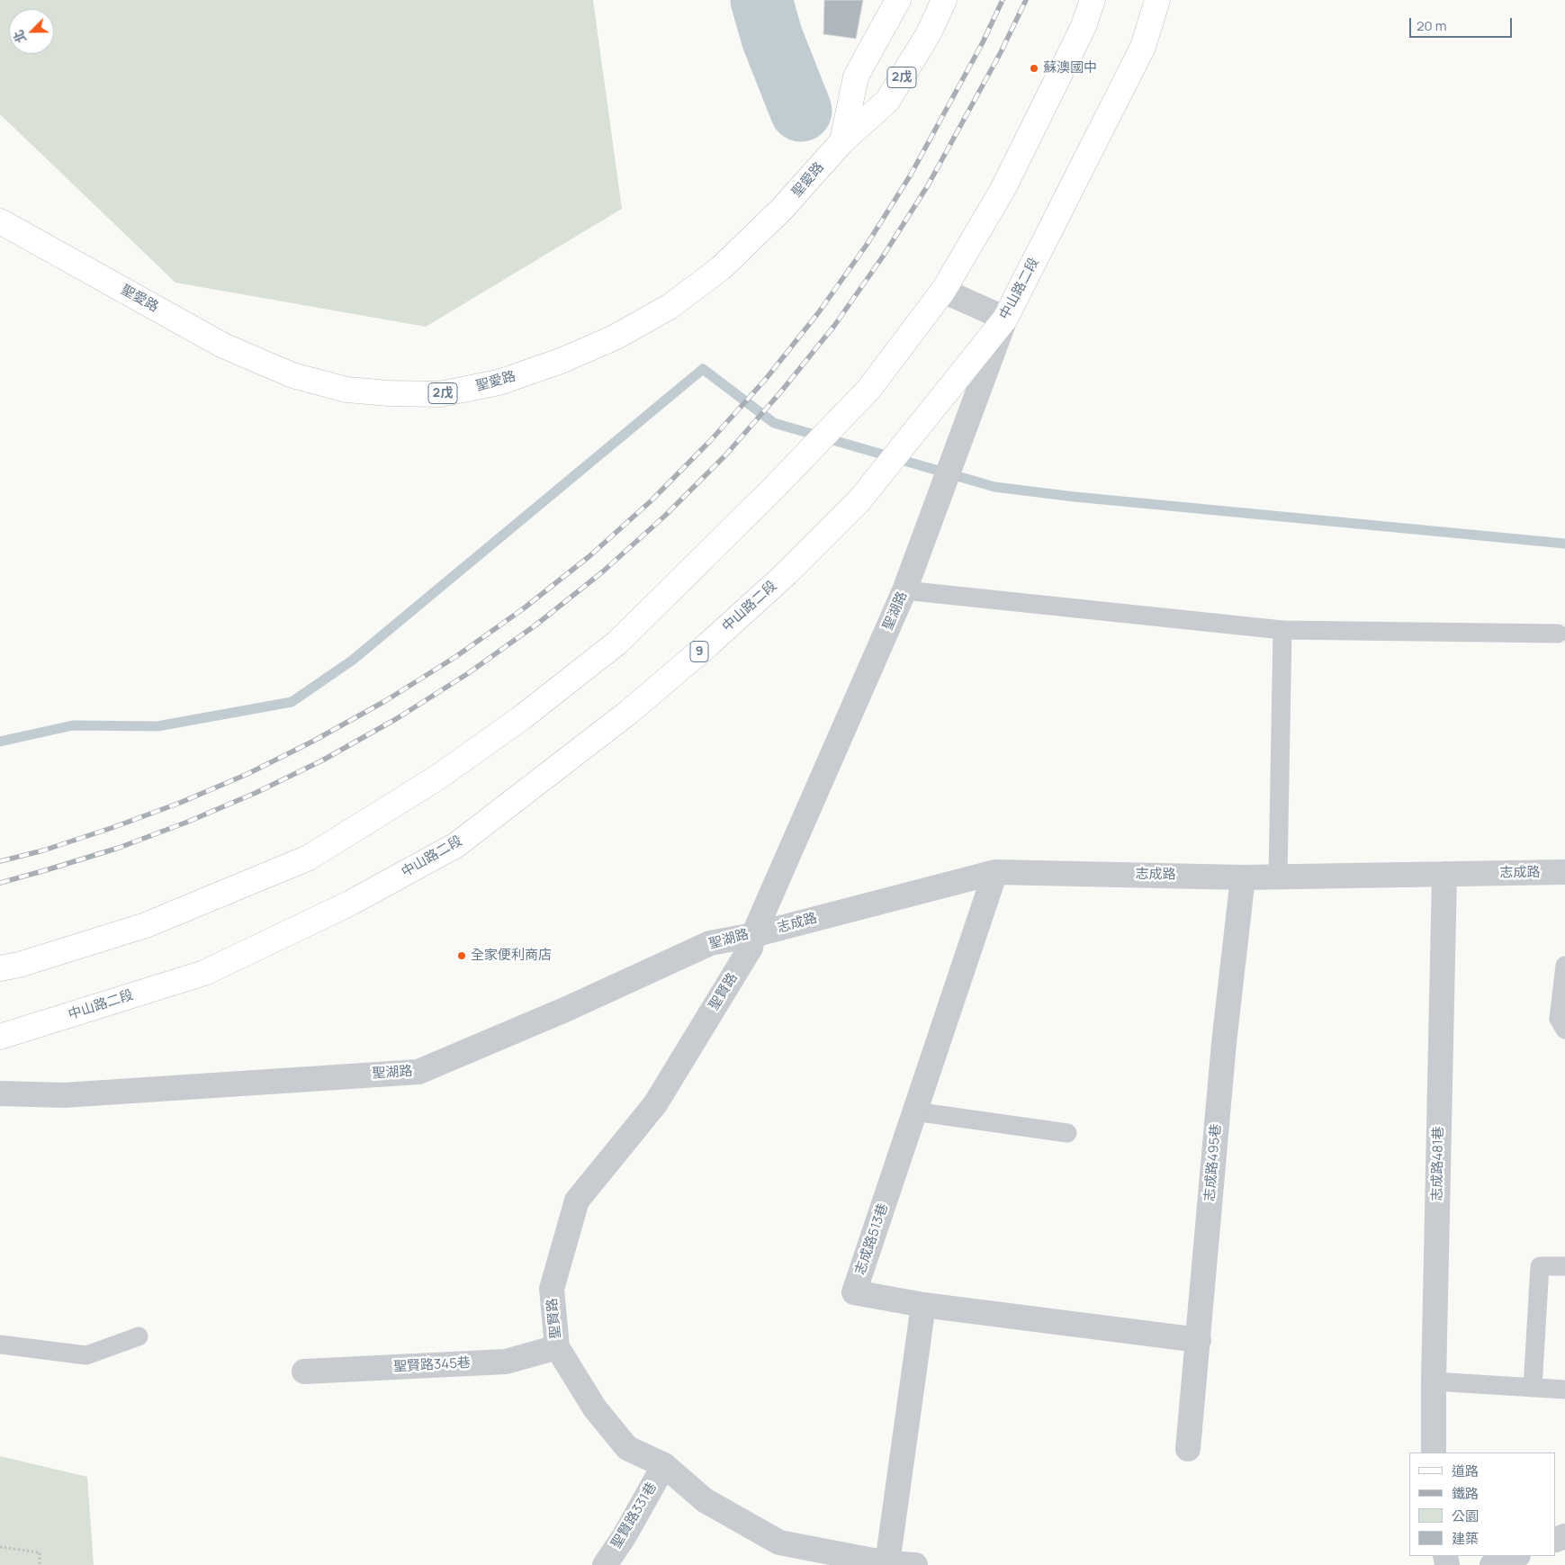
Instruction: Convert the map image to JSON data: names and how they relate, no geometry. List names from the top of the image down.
{
  "streets": {
    "main road": [
      "2戊",
      "聖愛路",
      "中山路二段",
      "9"
    ],
    "street": [
      "聖湖路",
      "志成路",
      "聖賢路",
      "志成路495巷",
      "志成路481巷",
      "志成路513巷",
      "聖賢路345巷",
      "聖賢路331巷"
    ]
  },
  "crossings": [
    ["中山路二段", "聖湖路"],
    ["聖湖路", "志成路"],
    ["聖湖路", "聖賢路"],
    ["志成路", "聖賢路"],
    ["志成路", "志成路495巷"],
    ["志成路", "志成路481巷"],
    ["志成路", "志成路513巷"],
    ["聖賢路", "聖賢路345巷"],
    ["聖賢路", "聖賢路331巷"]
  ],
  "places": ["蘇澳國中", "全家便利商店"],
  "legend": [
    "道路",
    "鐵路",
    "公園",
    "建築"
  ],
  "scale_bar": "20 m",
  "north": "bottom left"
}
